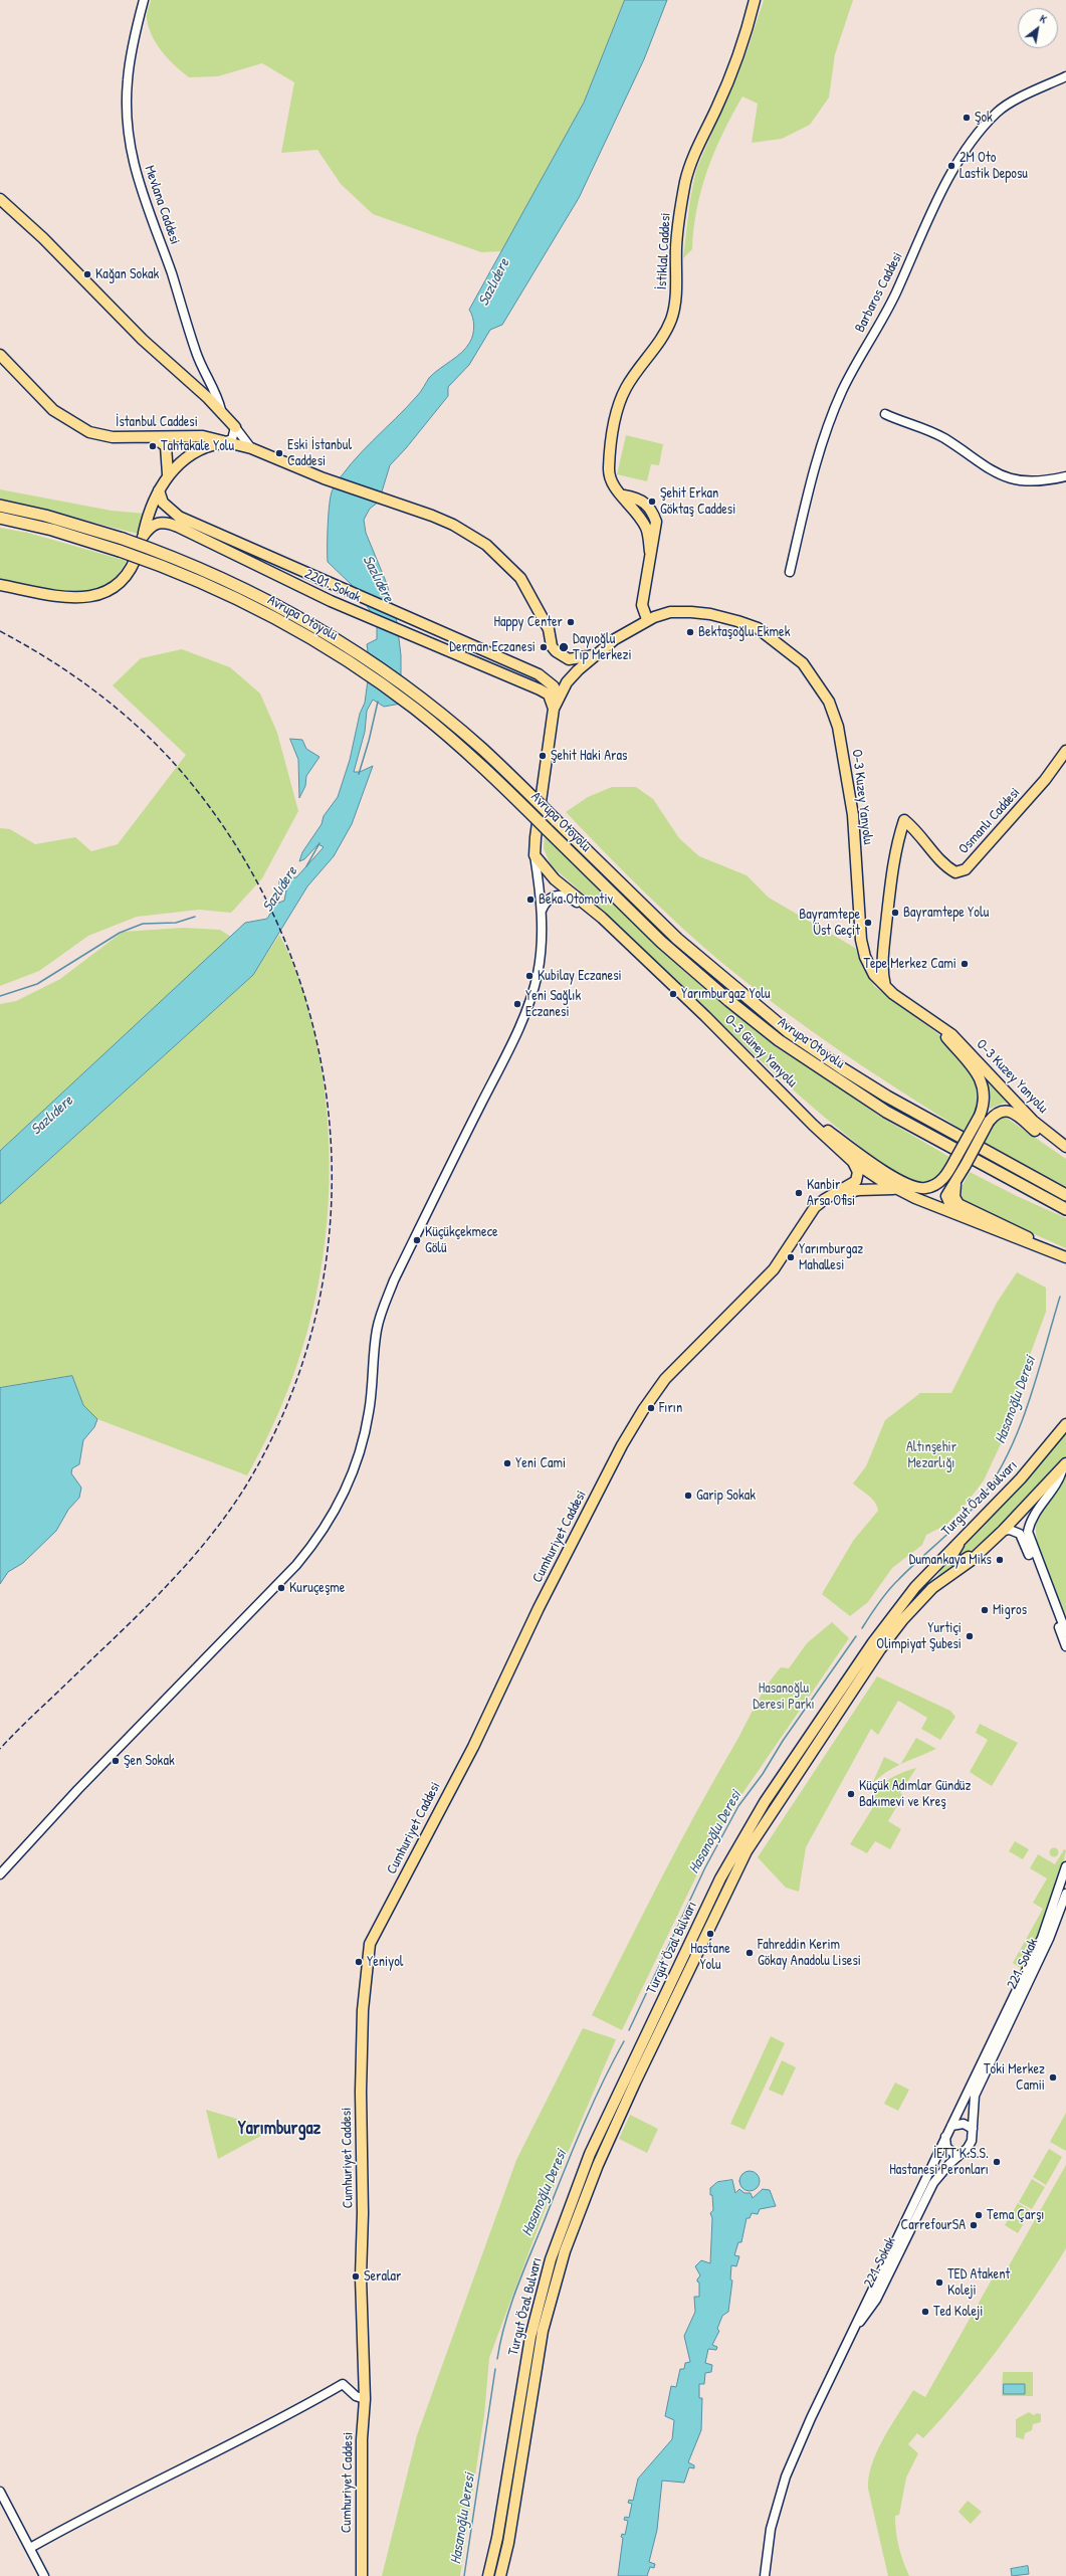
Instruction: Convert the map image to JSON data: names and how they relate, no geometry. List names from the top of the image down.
{
  "streets": {
    "highway": ["Avrupa Otoyolu"],
    "main road": [
      "İstiklal Caddesi",
      "İstanbul Caddesi",
      "2201. Sokak",
      "O-3 Kuzey Yanyolu",
      "Osmanlı Caddesi",
      "O-3 Güney Yanyolu",
      "Turgut Özal Bulvarı",
      "Cumhuriyet Caddesi"
    ],
    "street": ["Mevlana Caddesi", "Barbaros Caddesi", "221. Sokak"]
  },
  "crossings": [
    ["İstiklal Caddesi", "O-3 Kuzey Yanyolu"],
    ["2201. Sokak", "O-3 Kuzey Yanyolu"]
  ],
  "districts": ["Yarımburgaz"],
  "water": ["Sazlıdere", "Hasanoğlu Deresi"],
  "parks": ["Altınşehir Mezarlığı", "Hasanoğlu Deresi Parkı"],
  "places": [
    "Şok",
    "2M Oto Lastik Deposu",
    "Kağan Sokak",
    "Tahtakale Yolu",
    "Eski İstanbul Caddesi",
    "Şehit Erkan Göktaş Caddesi",
    "Happy Center",
    "Bektaşoğlu Ekmek",
    "Derman Eczanesi",
    "Dayıoğlu Tıp Merkezi",
    "Şehit Haki Aras",
    "Beka Otomotiv",
    "Bayramtepe Yolu",
    "Bayramtepe Üst Geçit",
    "Tepe Merkez Cami",
    "Kubilay Eczanesi",
    "Yarımburgaz Yolu",
    "Yeni Sağlık Eczanesi",
    "Kanbir Arsa Ofisi",
    "Küçükçekmece Gölü",
    "Yarımburgaz Mahallesi",
    "Fırın",
    "Yeni Cami",
    "Garip Sokak",
    "Dumankaya Miks",
    "Kuruçeşme",
    "Migros",
    "Yurtiçi Olimpiyat Şubesi",
    "Şen Sokak",
    "Küçük Adımlar Gündüz Bakımevi ve Kreş",
    "Hastane Yolu",
    "Fahreddin Kerim Gökay Anadolu Lisesi",
    "Yeniyol",
    "Toki Merkez Camii",
    "İETT K.S.S. Hastanesi Peronları",
    "Tema Çarşı",
    "CarrefourSA",
    "Seralar",
    "TED Atakent Koleji",
    "Ted Koleji"
  ],
  "north": "top right"
}
